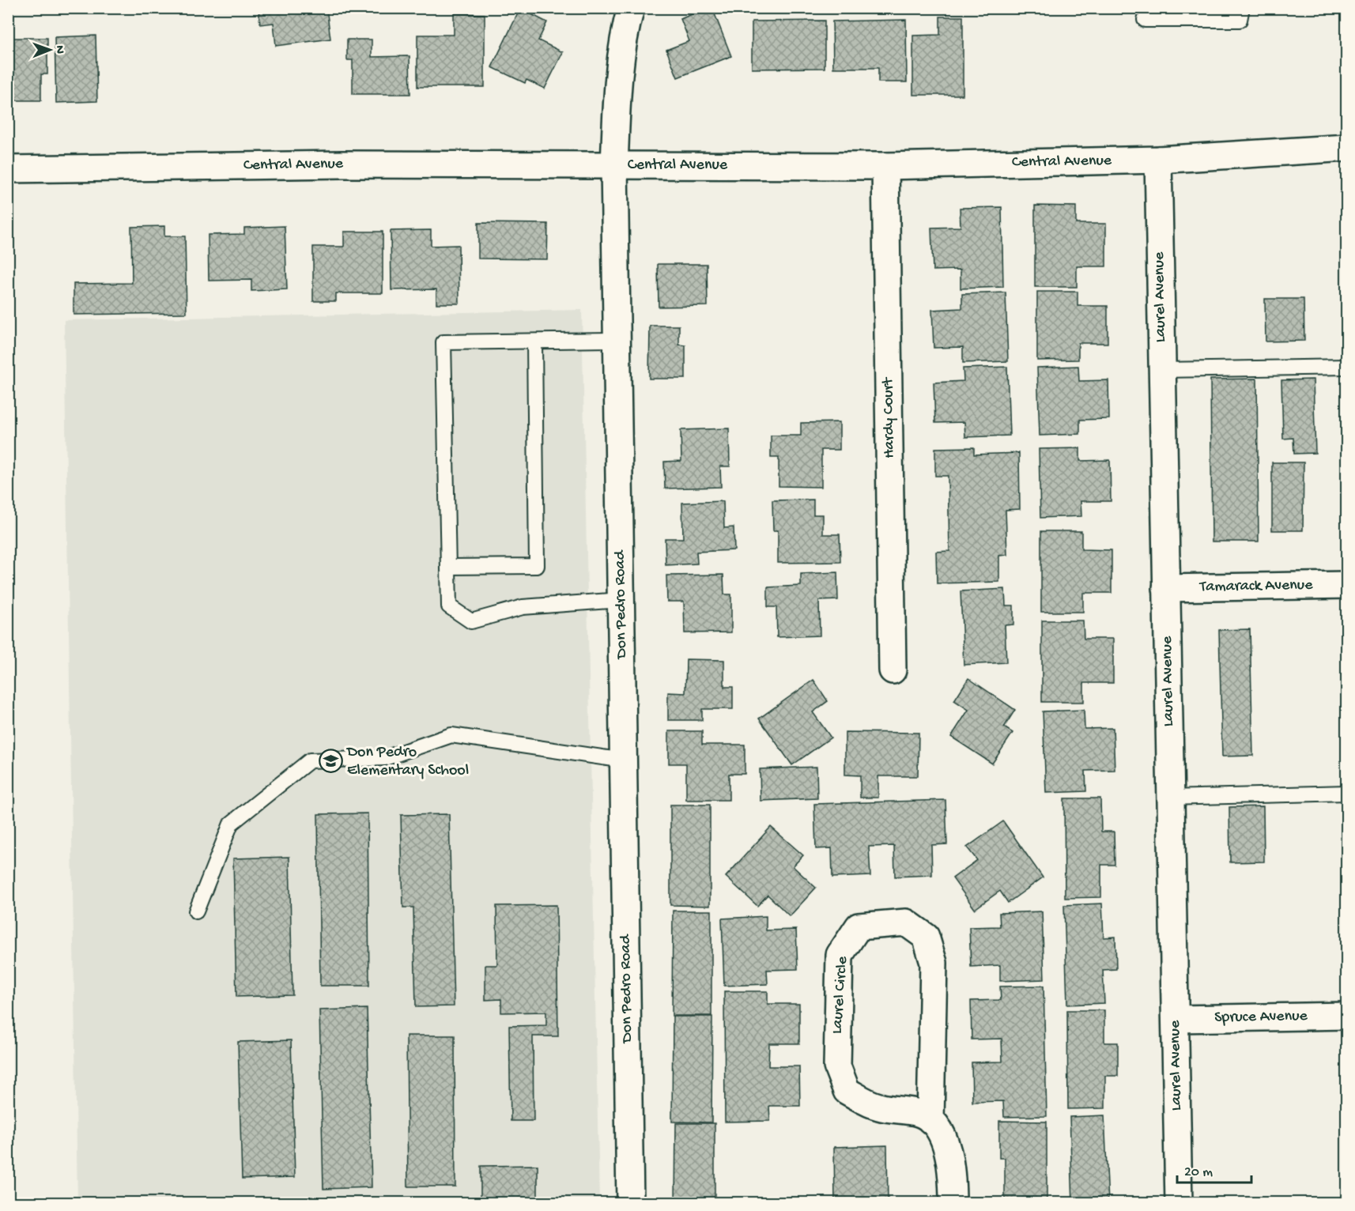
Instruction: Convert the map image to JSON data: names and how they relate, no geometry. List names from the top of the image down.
{
  "streets": {
    "street": [
      "Central Avenue",
      "Laurel Avenue",
      "Hardy Court",
      "Tamarack Avenue",
      "Don Pedro Road",
      "Laurel Circle",
      "Spruce Avenue"
    ]
  },
  "crossings": [
    ["Central Avenue", "Laurel Avenue"],
    ["Central Avenue", "Hardy Court"],
    ["Central Avenue", "Don Pedro Road"],
    ["Laurel Avenue", "Tamarack Avenue"],
    ["Laurel Avenue", "Spruce Avenue"]
  ],
  "places": {
    "school or university": ["Don Pedro Elementary School"]
  },
  "scale_bar": "20 m",
  "north": "right"
}
